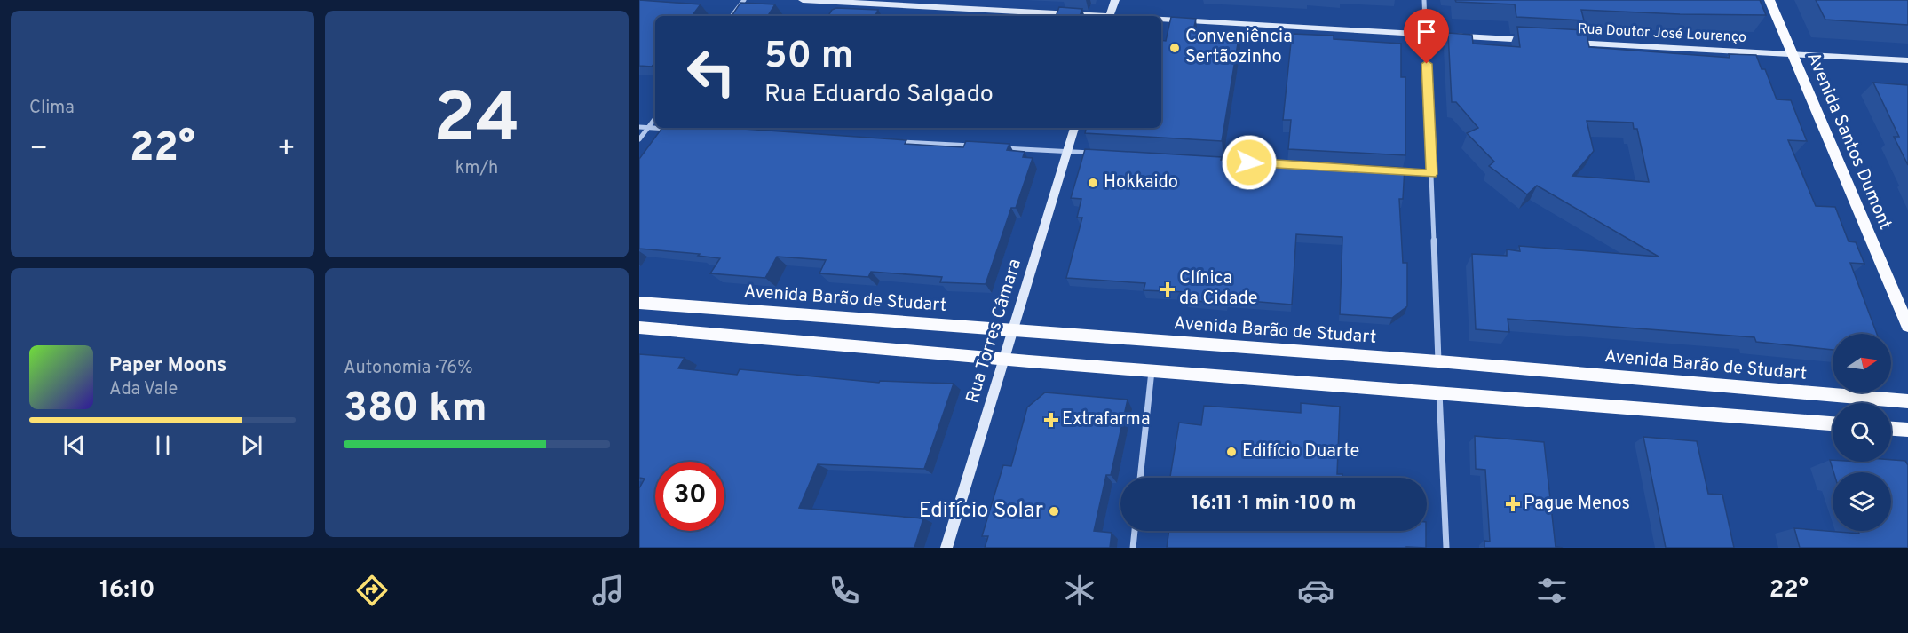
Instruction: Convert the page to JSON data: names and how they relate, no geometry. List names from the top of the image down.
{
  "streets": {
    "main road": ["Avenida Santos Dumont", "Avenida Barão de Studart"],
    "street": ["Rua Doutor José Lourenço", "Rua Torres Câmara"]
  },
  "crossings": [
    ["Rua Doutor José Lourenço", "Avenida Santos Dumont"],
    ["Avenida Barão de Studart", "Rua Torres Câmara"]
  ],
  "places": {
    "other": [
      "Conveniência Sertãozinho",
      "Hokkaido",
      "Edifício Duarte",
      "Edifício Solar"
    ],
    "health": ["Clínica da Cidade", "Extrafarma", "Pague Menos"]
  },
  "north": "right",
  "page": {
    "tile": [
      "Clima",
      ["24", "km/h"],
      ["Autonomia · 76%", "380 km"]
    ],
    "turn": ["50 m", "Rua Eduardo Salgado"],
    "heat": ["−", "22°", "+"],
    "song": ["Paper Moons", "Ada Vale"],
    "limit": "30",
    "trip": "16:11 · 1 min · 100 m",
    "tabs": ["16:10", "22°"]
  }
}
